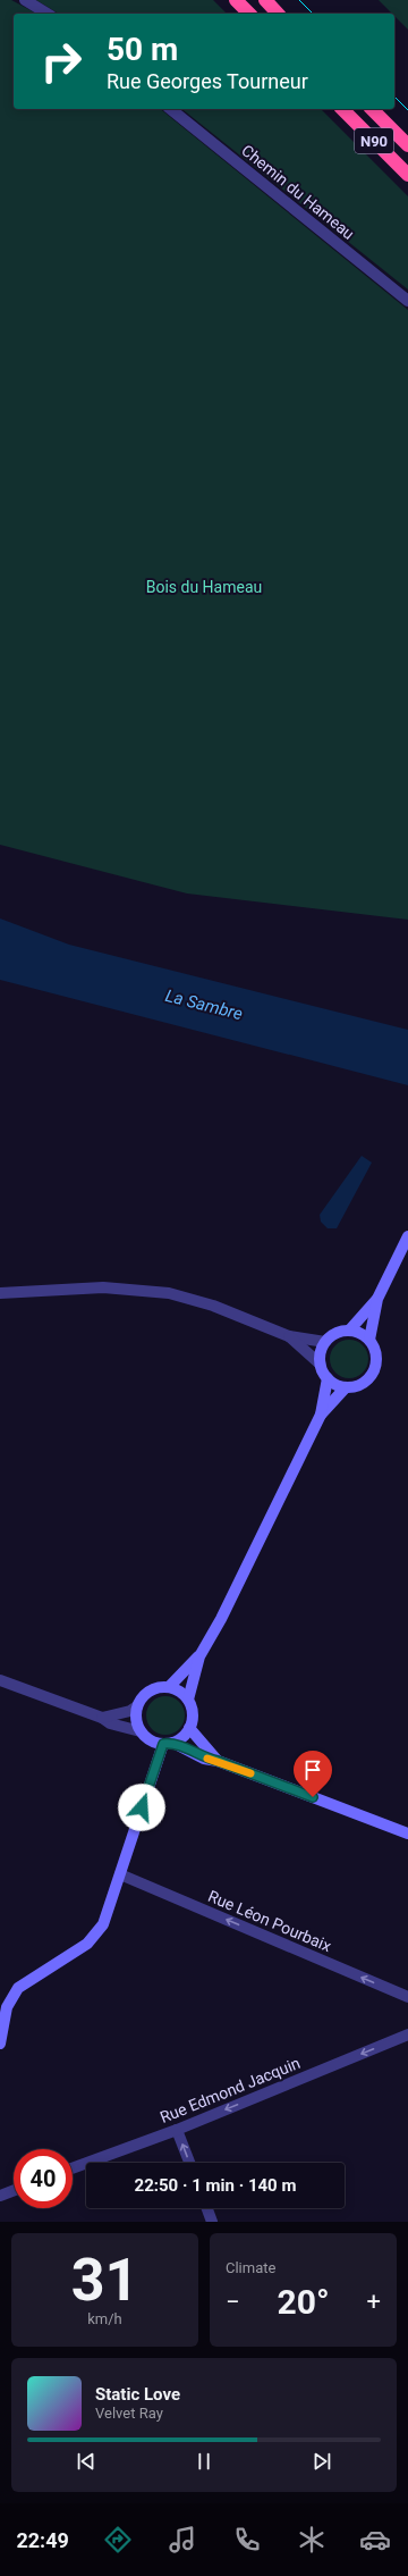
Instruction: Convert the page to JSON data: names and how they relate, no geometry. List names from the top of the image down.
{
  "streets": {
    "highway": ["N90"],
    "street": ["Chemin du Hameau", "Rue Léon Pourbaix", "Rue Edmond Jacquin"]
  },
  "one_way": ["Rue Léon Pourbaix", "Rue Edmond Jacquin"],
  "water": ["La Sambre"],
  "parks": ["Bois du Hameau"],
  "page": {
    "turn": ["50 m", "Rue Georges Tourneur"],
    "limit": "40",
    "trip": "22:50 · 1 min · 140 m",
    "tile": [
      ["31", "km/h"],
      "Climate"
    ],
    "heat": ["−", "20°", "+"],
    "song": ["Static Love", "Velvet Ray"],
    "tabs": "22:49"
  }
}
